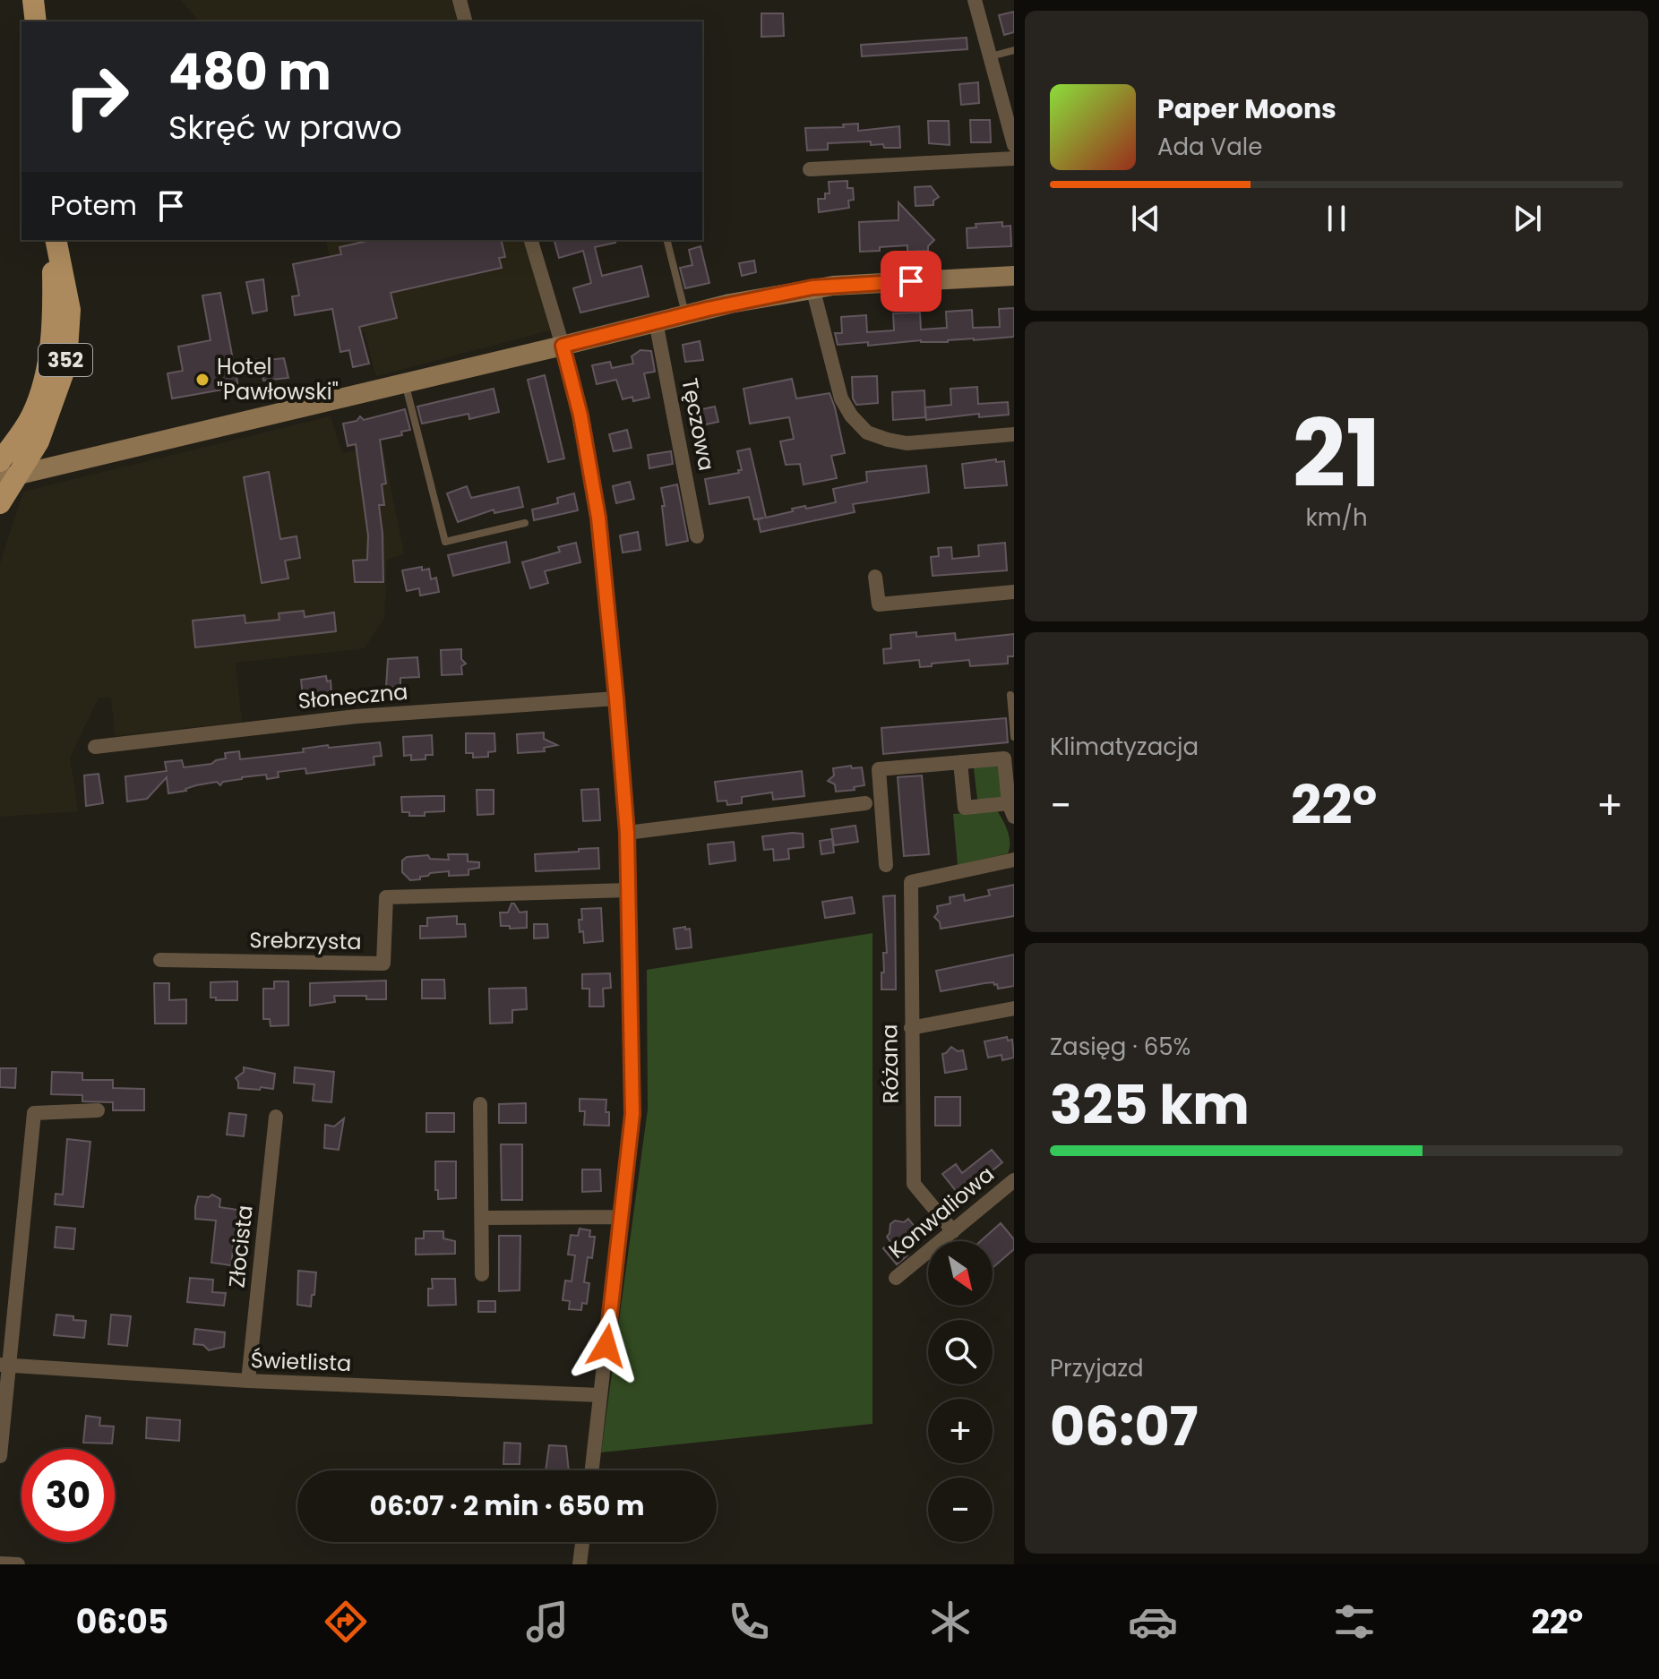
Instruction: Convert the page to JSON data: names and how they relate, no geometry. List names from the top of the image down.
{
  "streets": {
    "main road": ["352"],
    "street": [
      "Tęczowa",
      "Słoneczna",
      "Srebrzysta",
      "Różana",
      "Konwaliowa",
      "Złocista",
      "Świetlista"
    ]
  },
  "crossings": [
    ["Różana", "Konwaliowa"],
    ["Złocista", "Świetlista"]
  ],
  "places": ["Hotel \"Pawłowski\""],
  "north": "bottom right",
  "page": {
    "turn": ["480 m", "Skręć w prawo"],
    "song": ["Paper Moons", "Ada Vale"],
    "then": "Potem",
    "tile": [
      ["21", "km/h"],
      "Klimatyzacja",
      ["Zasięg · 65%", "325 km"],
      ["Przyjazd", "06:07"]
    ],
    "heat": ["−", "22°", "+"],
    "map_buttons": ["+", "−"],
    "limit": "30",
    "trip": "06:07 · 2 min · 650 m",
    "tabs": ["06:05", "22°"]
  }
}
